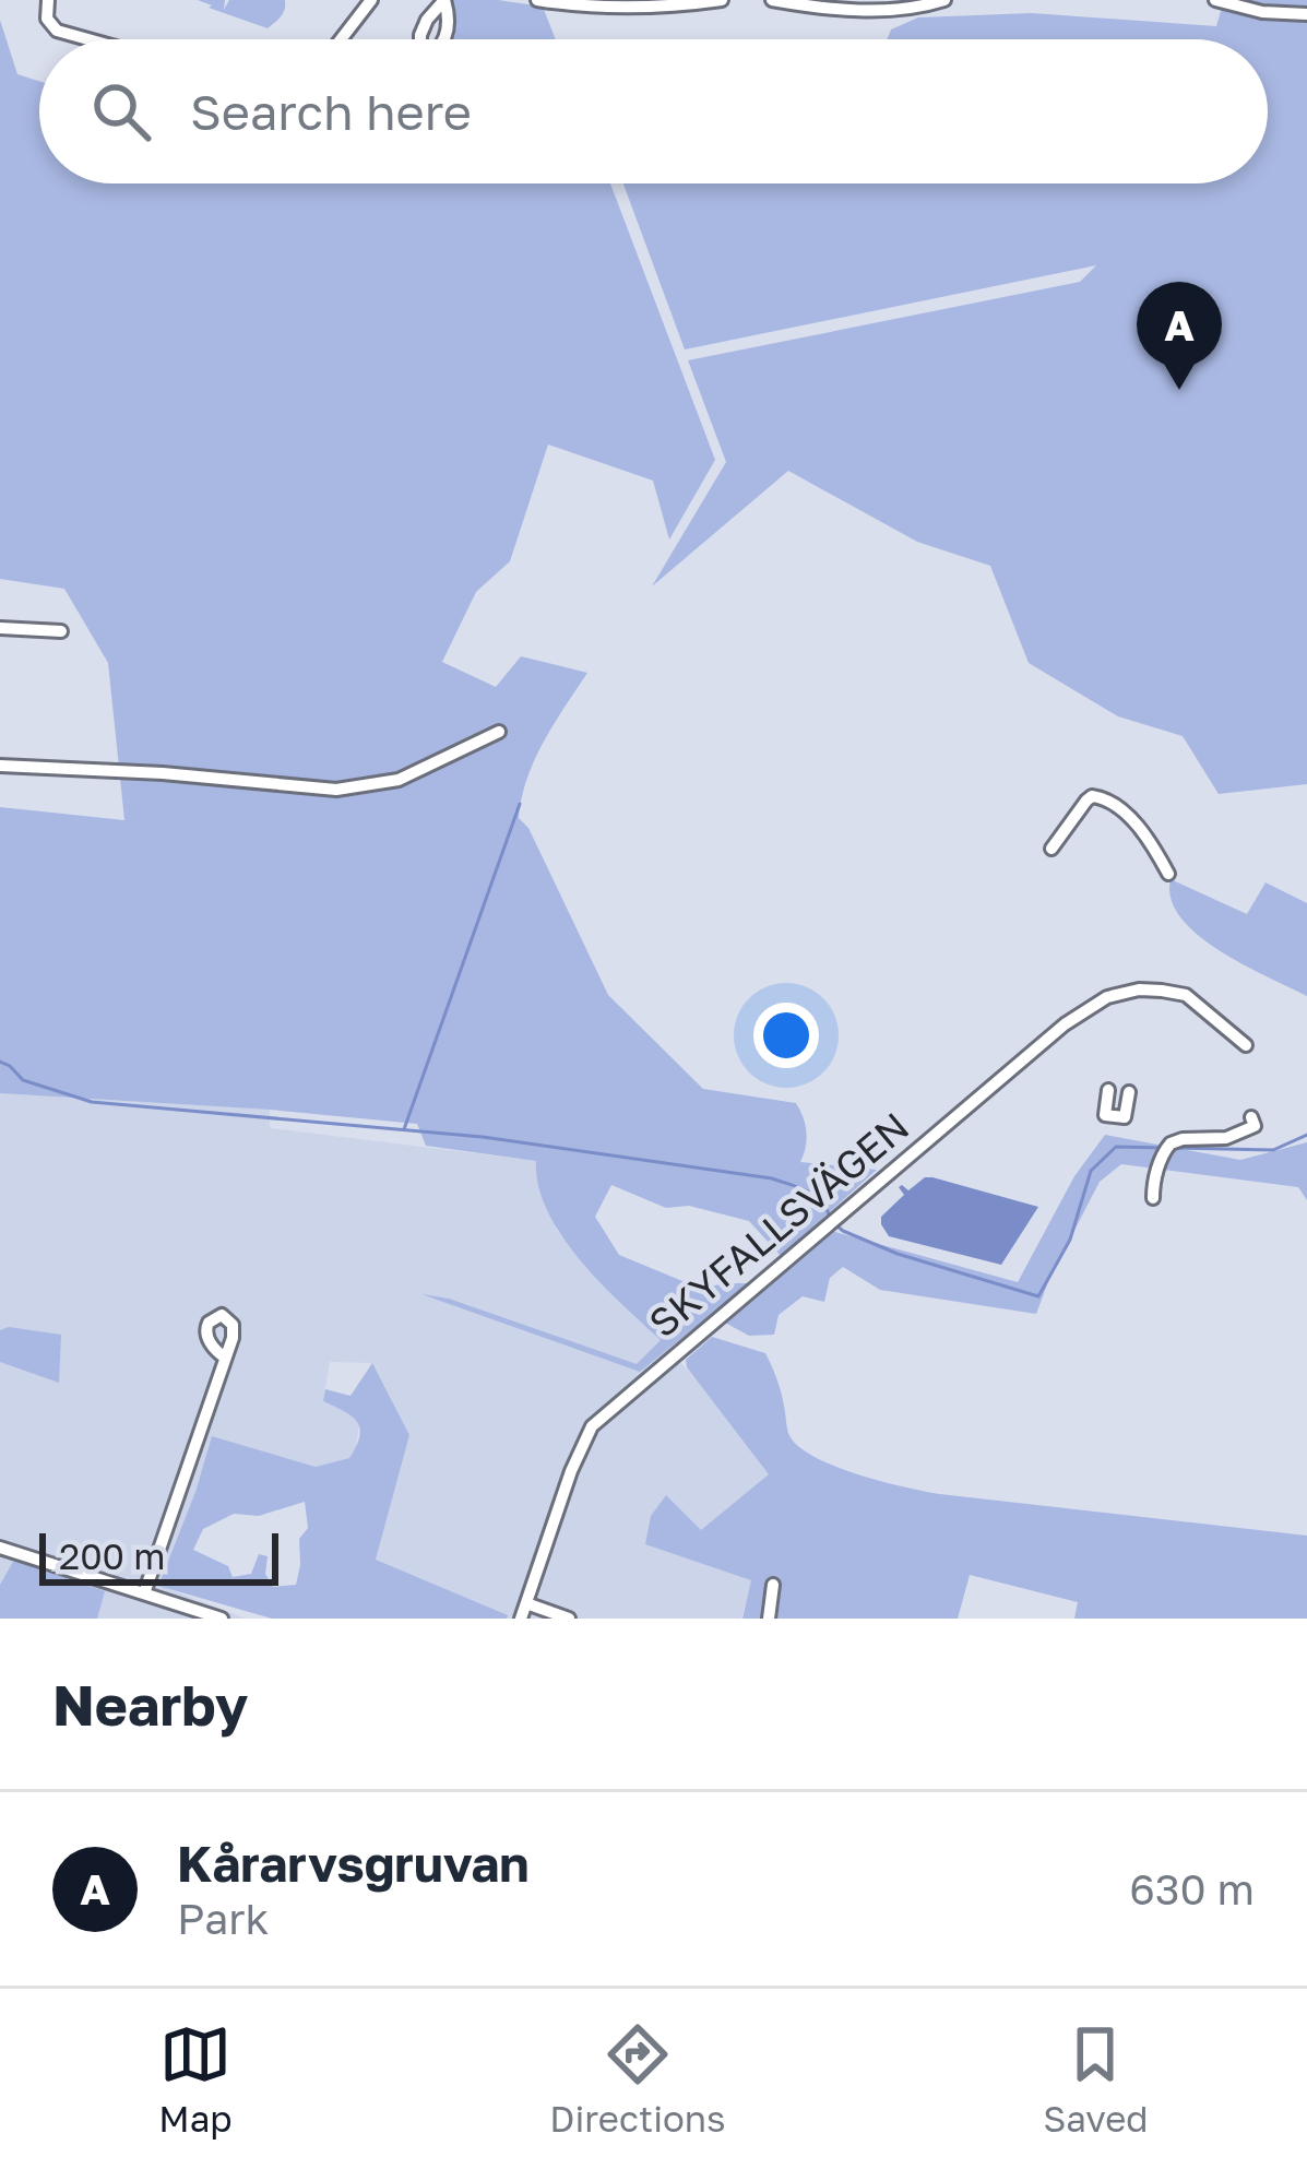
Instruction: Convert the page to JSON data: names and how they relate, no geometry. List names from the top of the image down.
{
  "streets": {
    "street": ["SKYFALLSVÄGEN"]
  },
  "scale_bar": "200 m",
  "page": {
    "search": "Search here",
    "pins": "A",
    "scale": "200 m",
    "heading": "Nearby",
    "list": [
      {
        "mark": "A",
        "name": "Kårarvsgruvan",
        "note": "Park",
        "value": "630 m"
      }
    ],
    "nav": ["Map", "Directions", "Saved"]
  }
}
